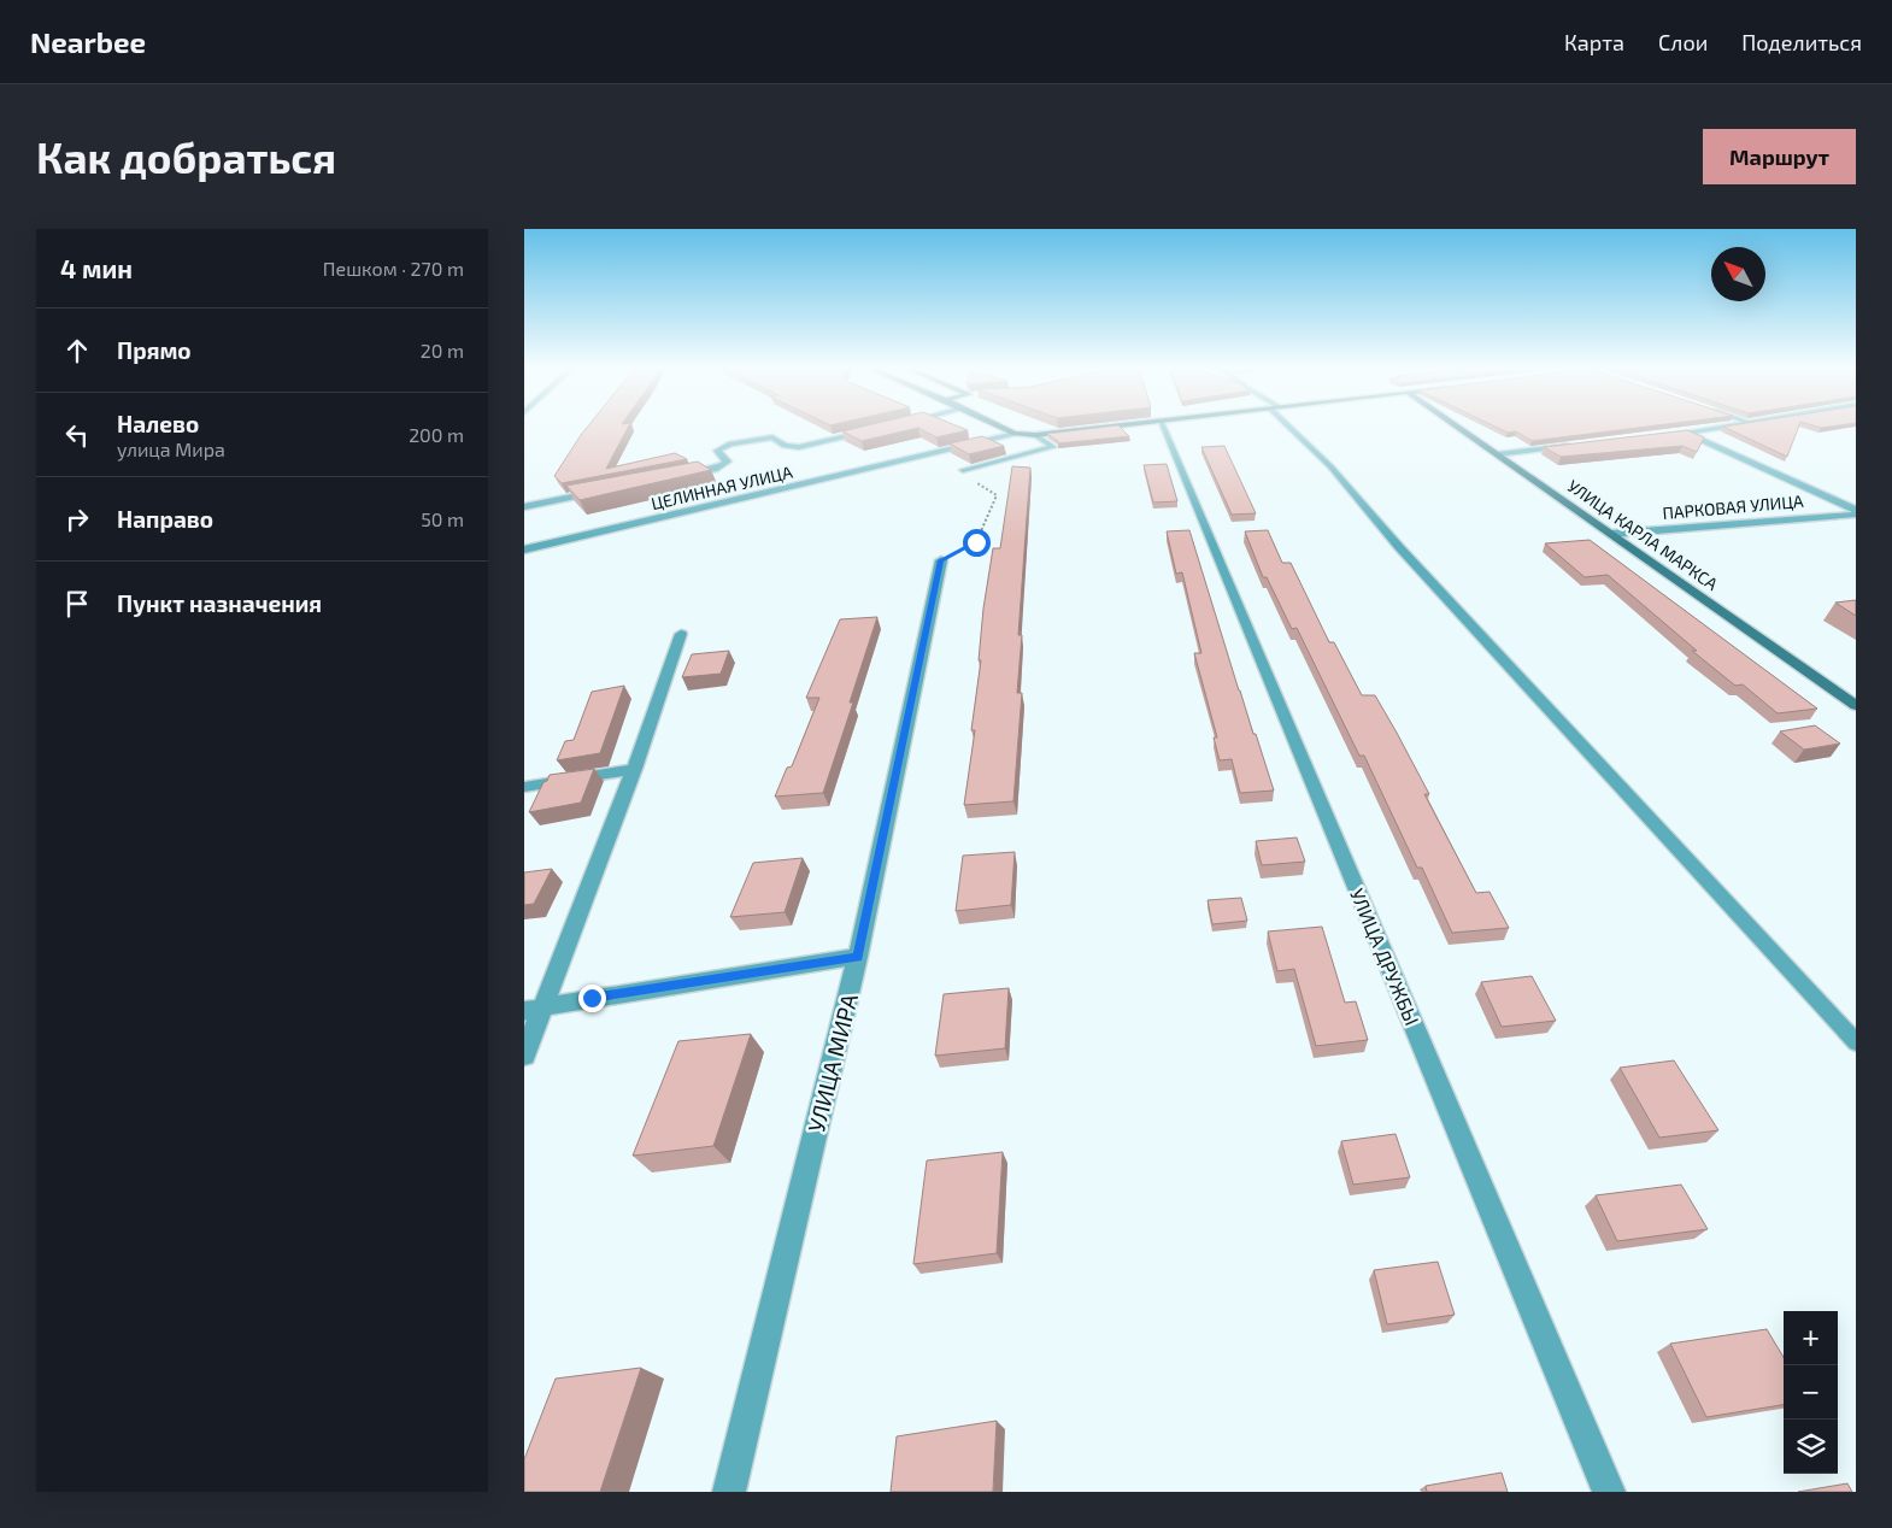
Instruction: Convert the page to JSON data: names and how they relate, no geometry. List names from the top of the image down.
{
  "streets": {
    "street": [
      "ЦЕЛИННАЯ УЛИЦА",
      "ПАРКОВАЯ УЛИЦА",
      "УЛИЦА КАРЛА МАРКСА",
      "УЛИЦА ДРУЖБЫ",
      "УЛИЦА МИРА"
    ]
  },
  "crossings": [
    ["ПАРКОВАЯ УЛИЦА", "УЛИЦА КАРЛА МАРКСА"]
  ],
  "north": "top left",
  "page": {
    "header": "Nearbee",
    "nav": ["Карта", "Слои", "Поделиться"],
    "buttons": "Маршрут",
    "title": "Как добраться",
    "heading": ["4 мин", "Пешком · 270 m"],
    "list": [
      ["Прямо", "20 m"],
      ["Налево", "улица Мира", "200 m"],
      ["Направо", "50 m"],
      "Пункт назначения"
    ],
    "map_buttons": ["+", "−"]
  }
}
